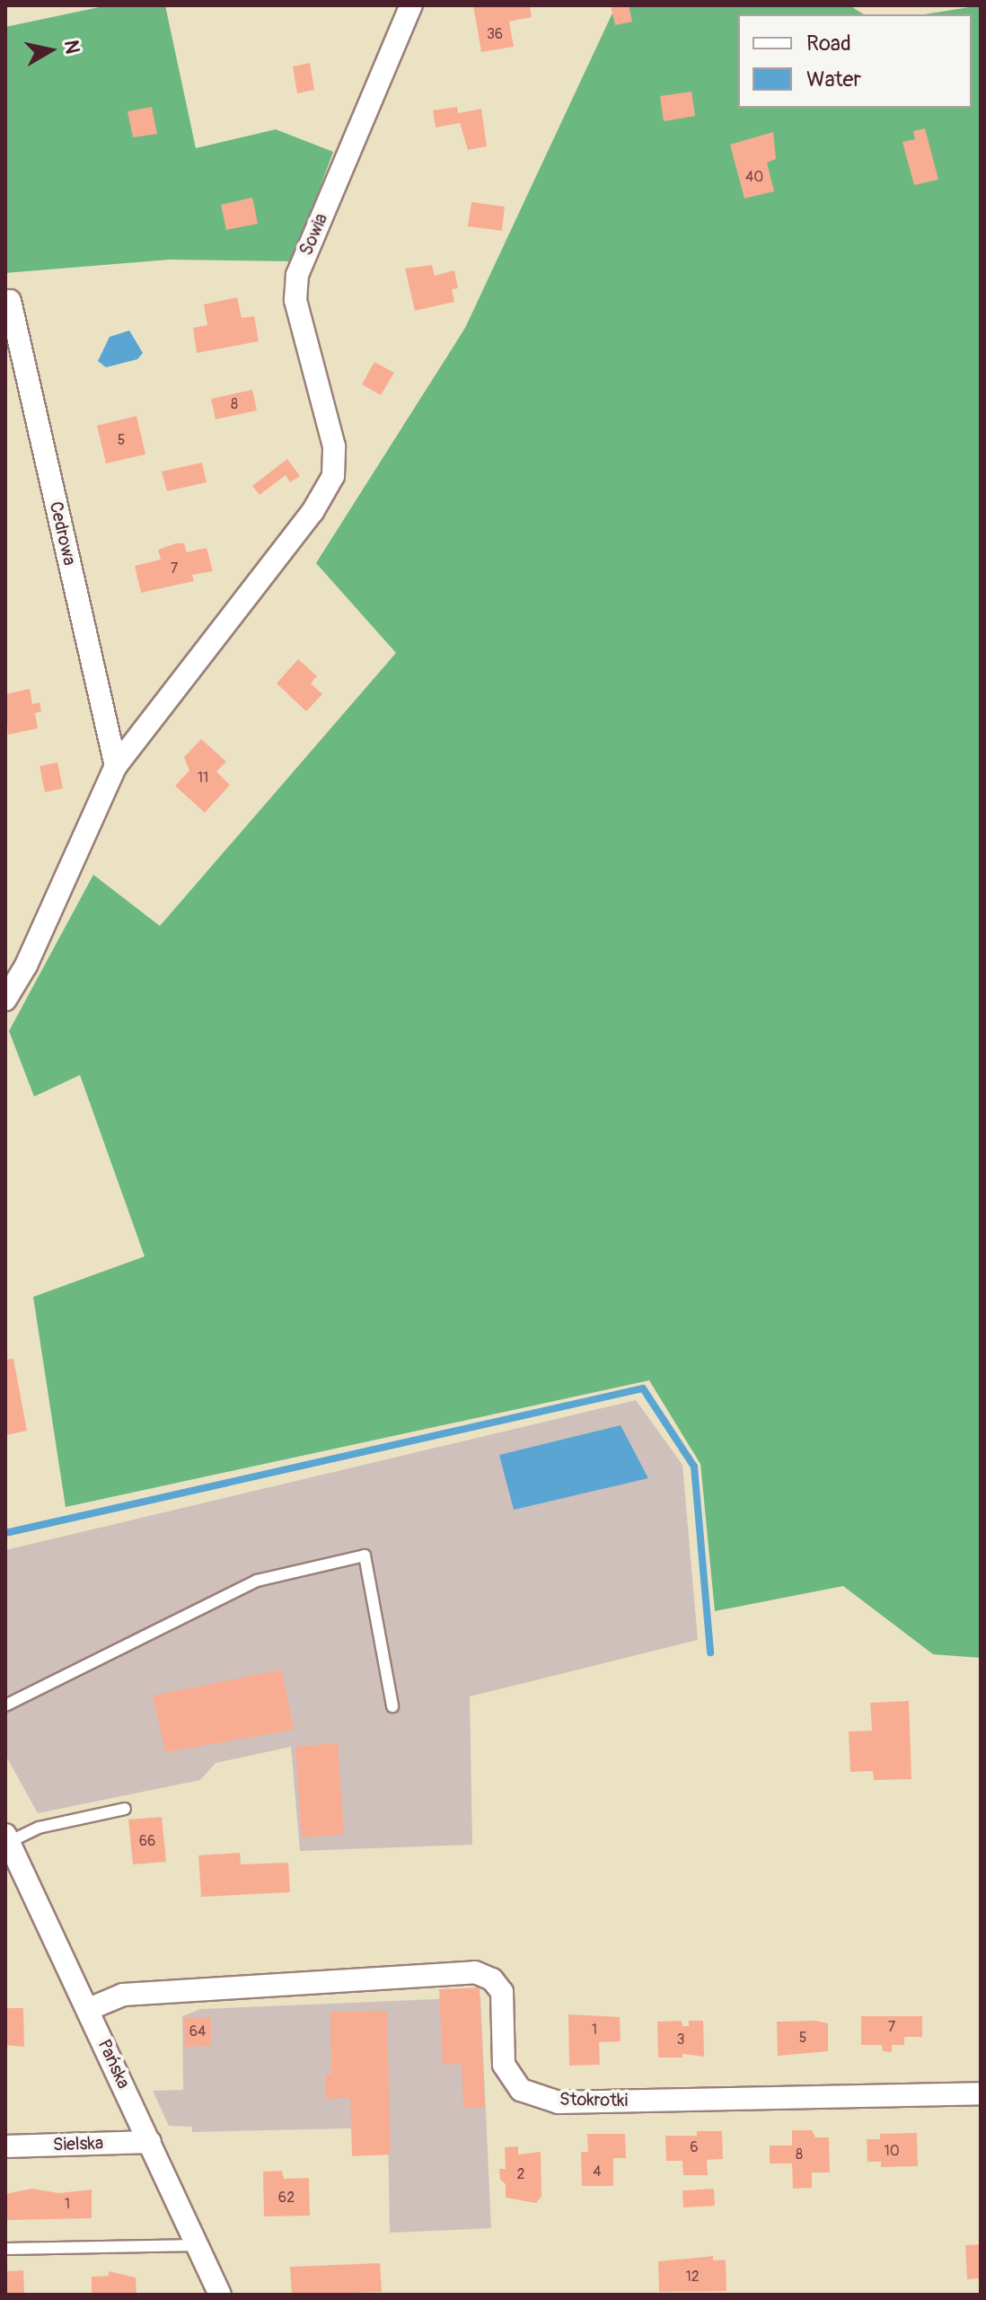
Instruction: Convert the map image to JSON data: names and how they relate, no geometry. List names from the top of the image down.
{
  "streets": {
    "street": [
      "Sowia",
      "Cedrowa",
      "Pańska",
      "Stokrotki",
      "Sielska"
    ]
  },
  "crossings": [
    ["Sowia", "Cedrowa"],
    ["Pańska", "Stokrotki"],
    ["Pańska", "Sielska"]
  ],
  "house_numbers": [
    "36",
    "40",
    "8",
    "5",
    "7",
    "11",
    "66",
    "7",
    "1",
    "64",
    "5",
    "3",
    "6",
    "10",
    "8",
    "4",
    "2",
    "62",
    "1",
    "12"
  ],
  "legend": ["Road", "Water"],
  "north": "right"
}
